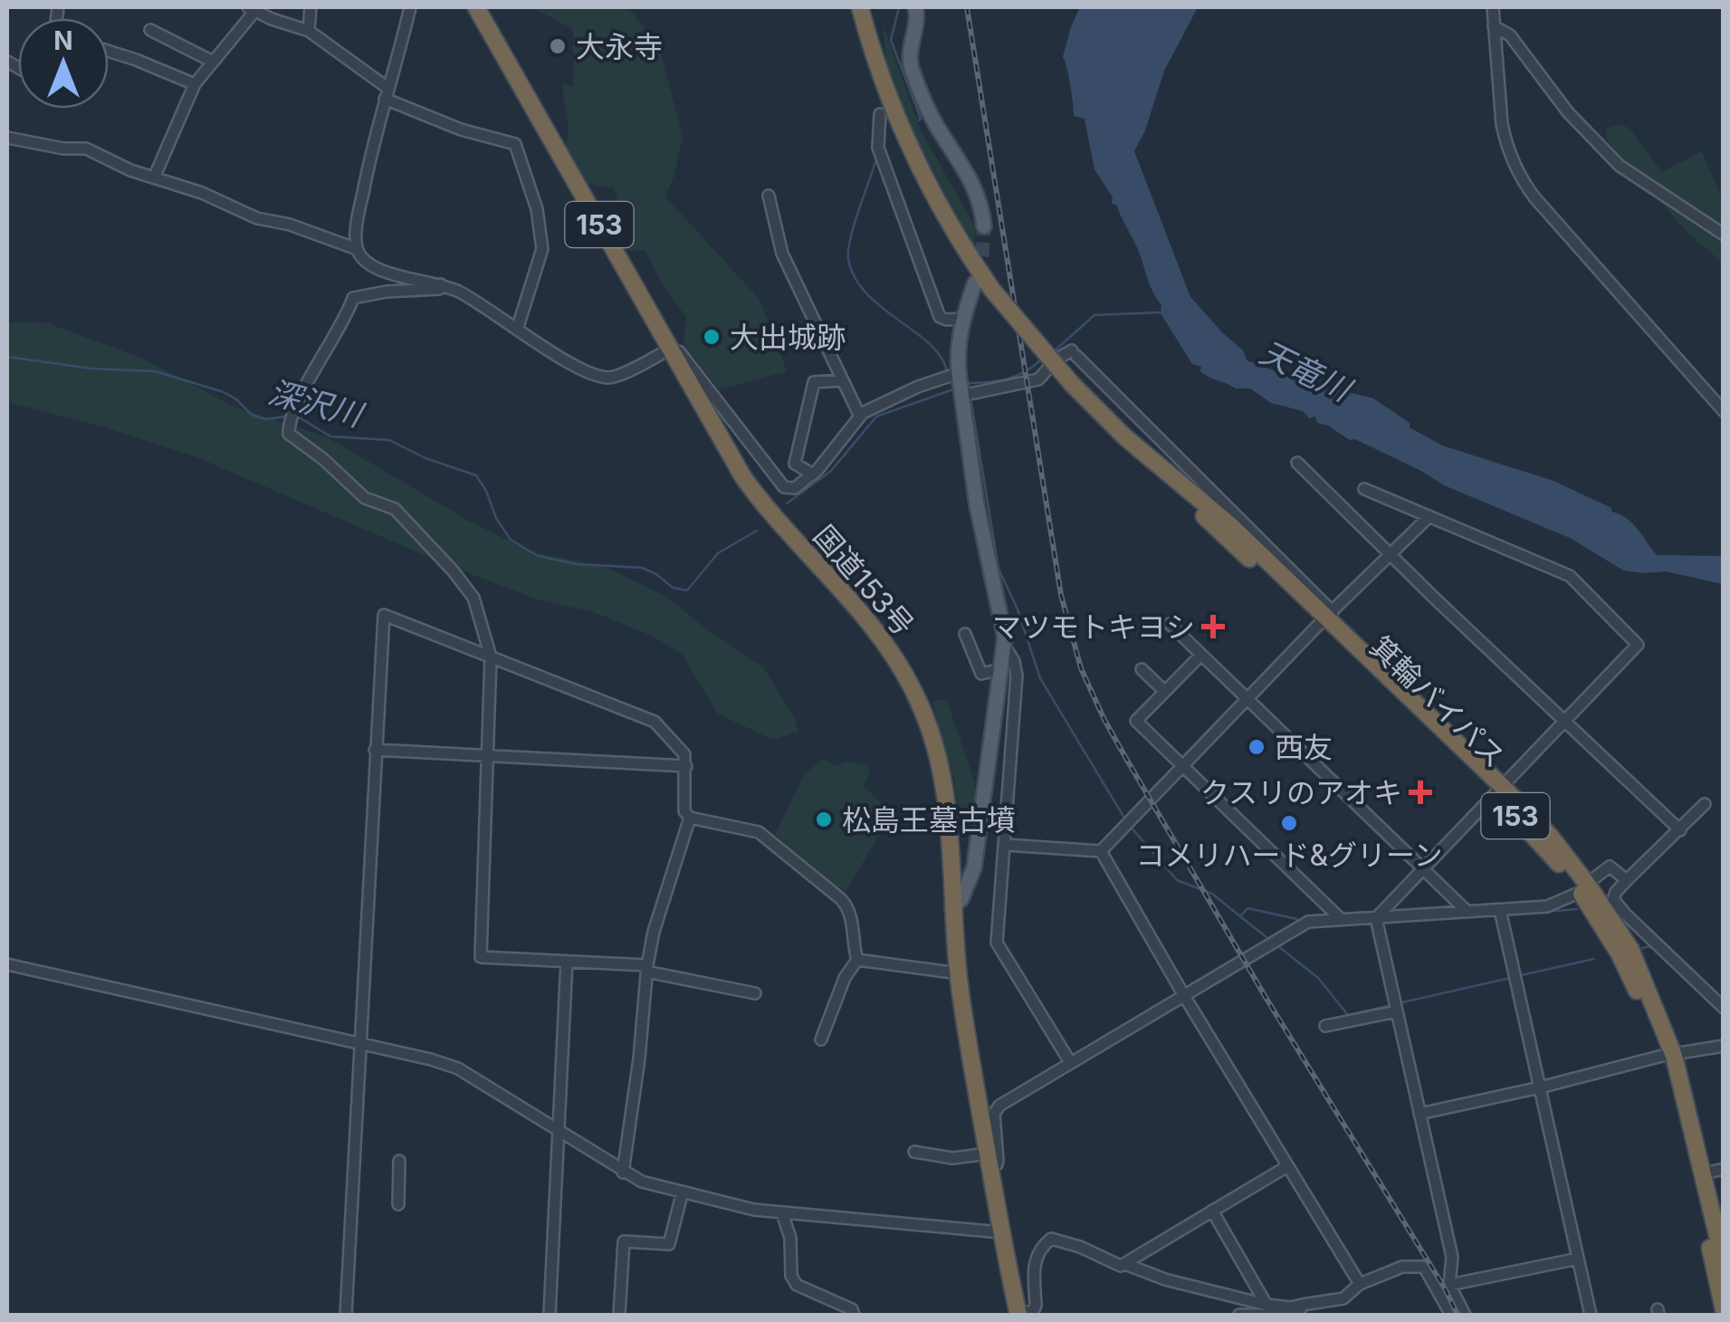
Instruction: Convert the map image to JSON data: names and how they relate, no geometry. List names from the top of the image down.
{
  "streets": {
    "highway": ["153", "国道153号", "箕輪バイパス"]
  },
  "water": ["天竜川", "深沢川"],
  "places": {
    "other": [
      "大永寺",
      "大出城跡",
      "西友",
      "松島王墓古墳",
      "コメリハード&グリーン"
    ],
    "health": ["マツモトキヨシ", "クスリのアオキ"]
  },
  "north": "top"
}
